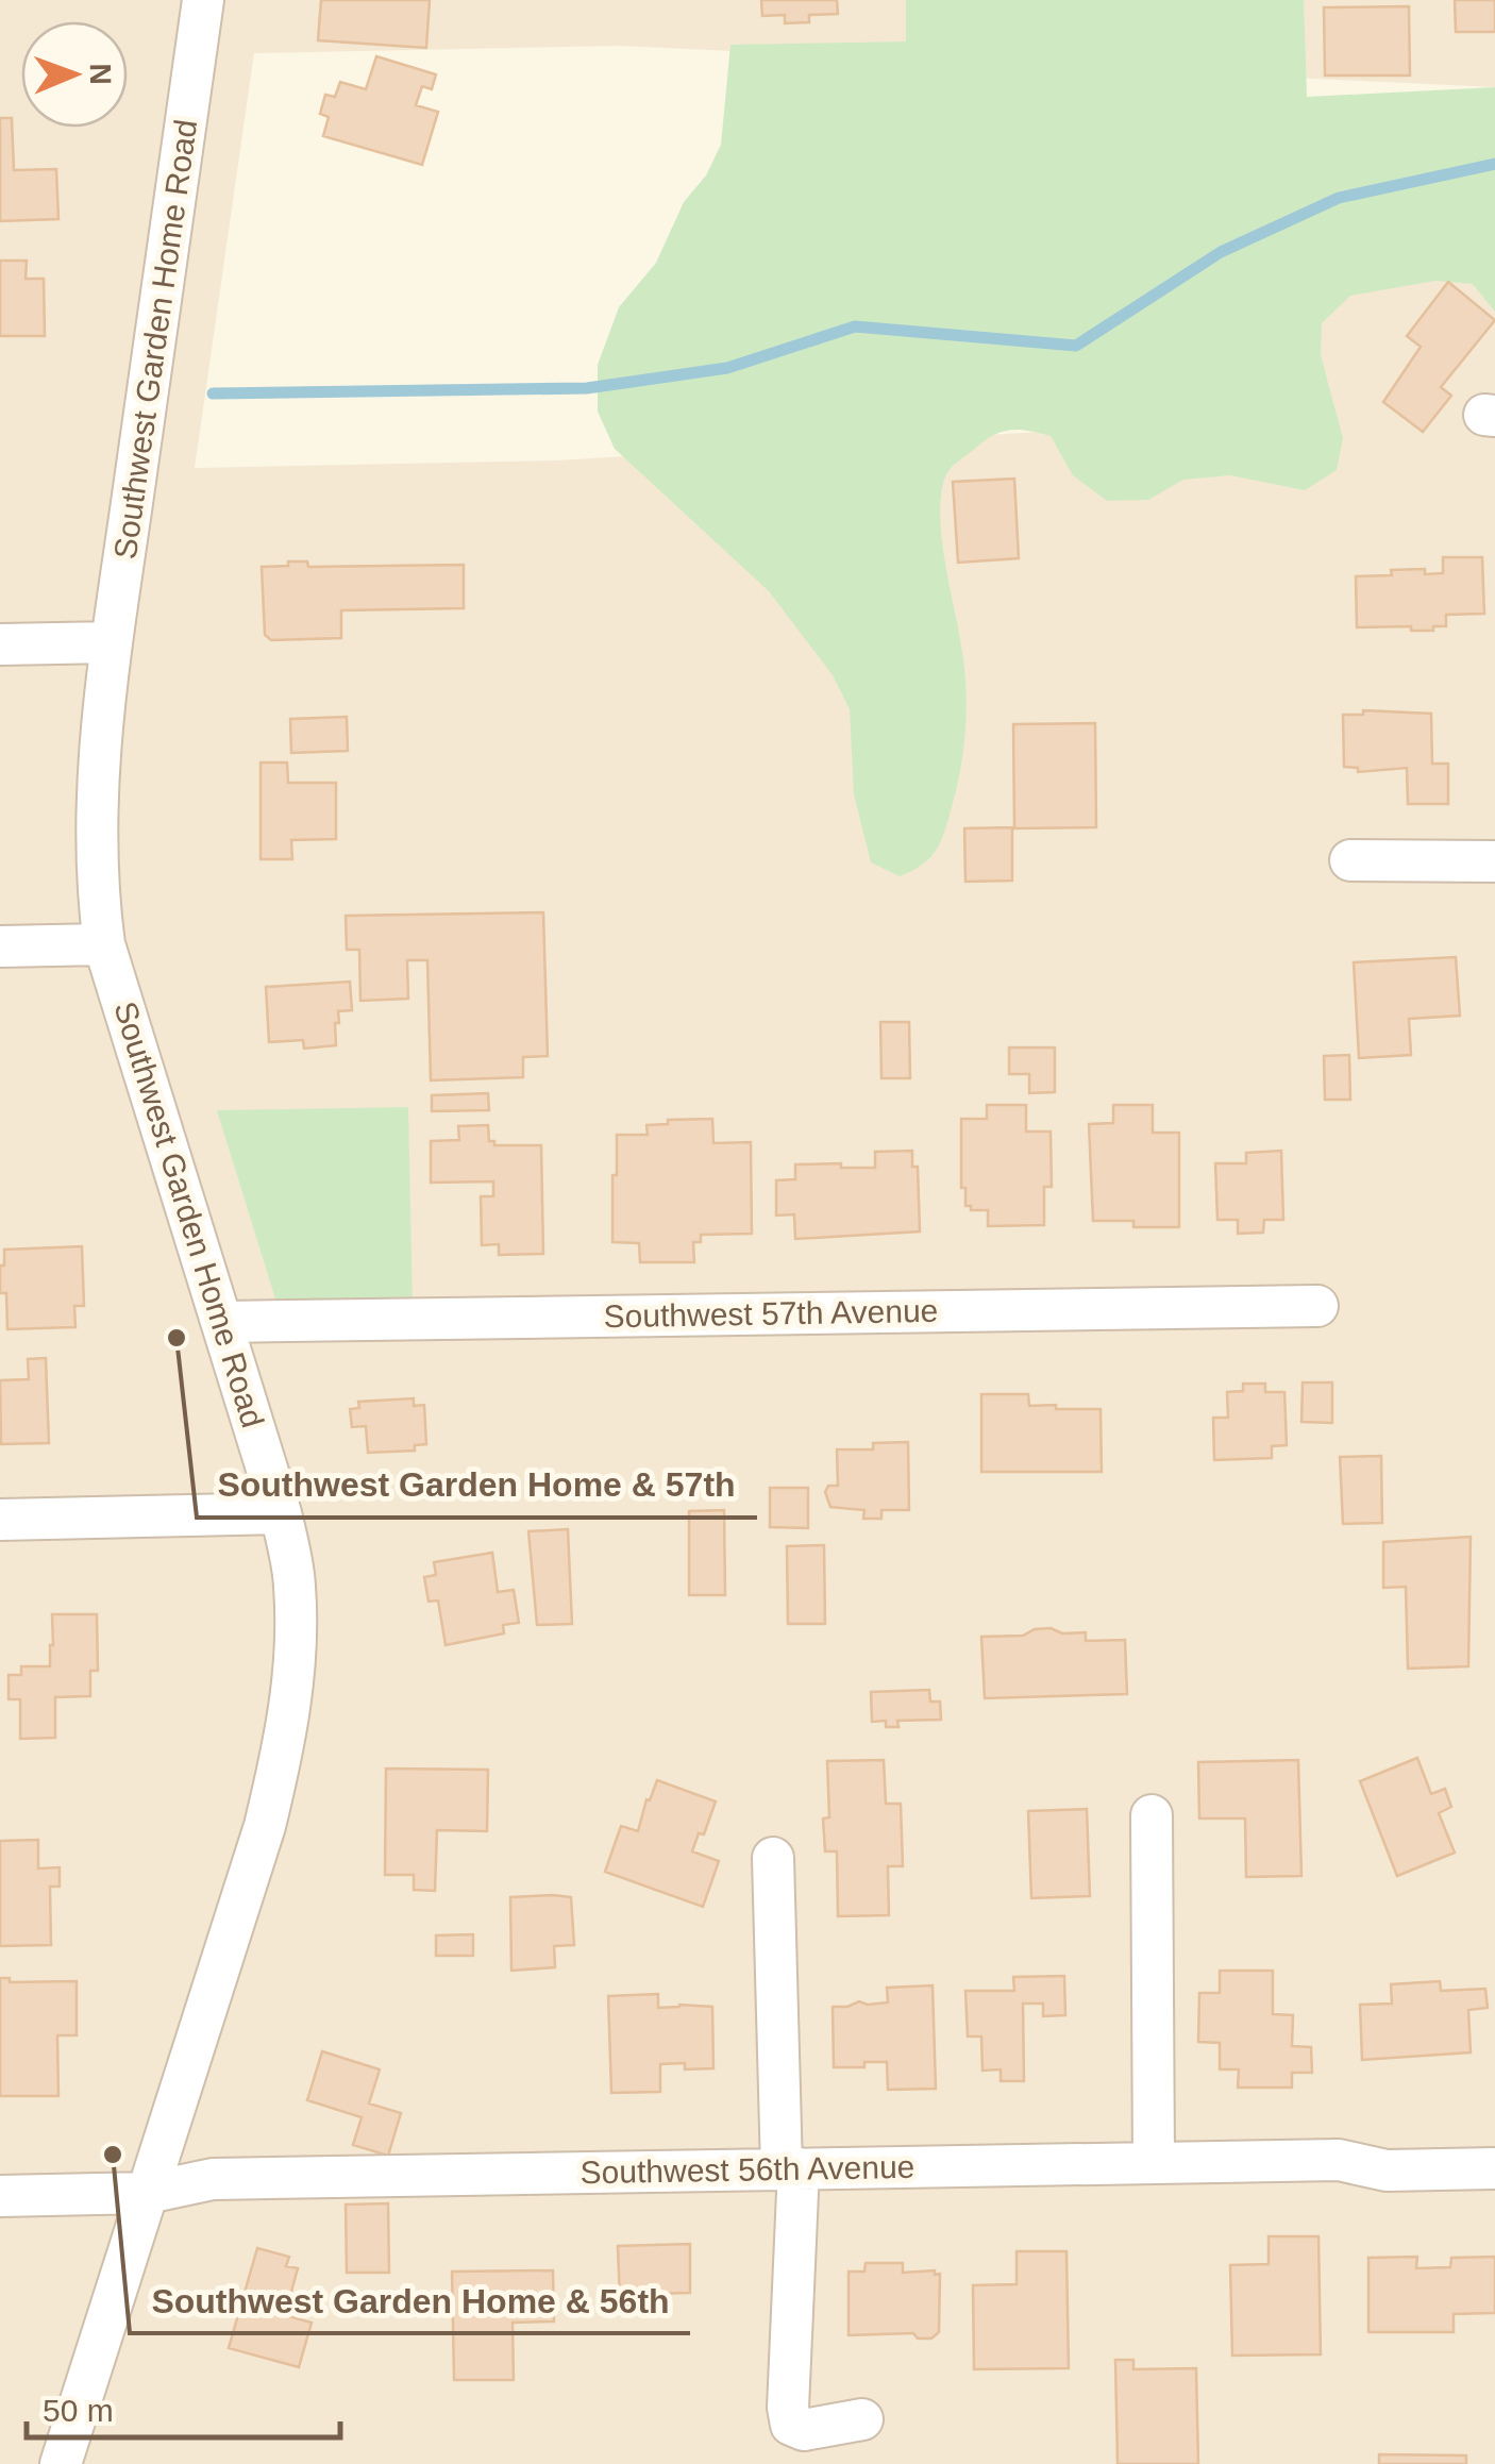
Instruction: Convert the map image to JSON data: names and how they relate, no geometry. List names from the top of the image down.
{
  "streets": {
    "street": ["Southwest Garden Home Road", "Southwest 57th Avenue", "Southwest 56th Avenue"]
  },
  "crossings": [
    ["Southwest Garden Home Road", "Southwest 57th Avenue"],
    ["Southwest Garden Home Road", "Southwest 56th Avenue"]
  ],
  "places": ["Southwest Garden Home & 57th", "Southwest Garden Home & 56th"],
  "scale_bar": "50 m",
  "north": "right"
}
